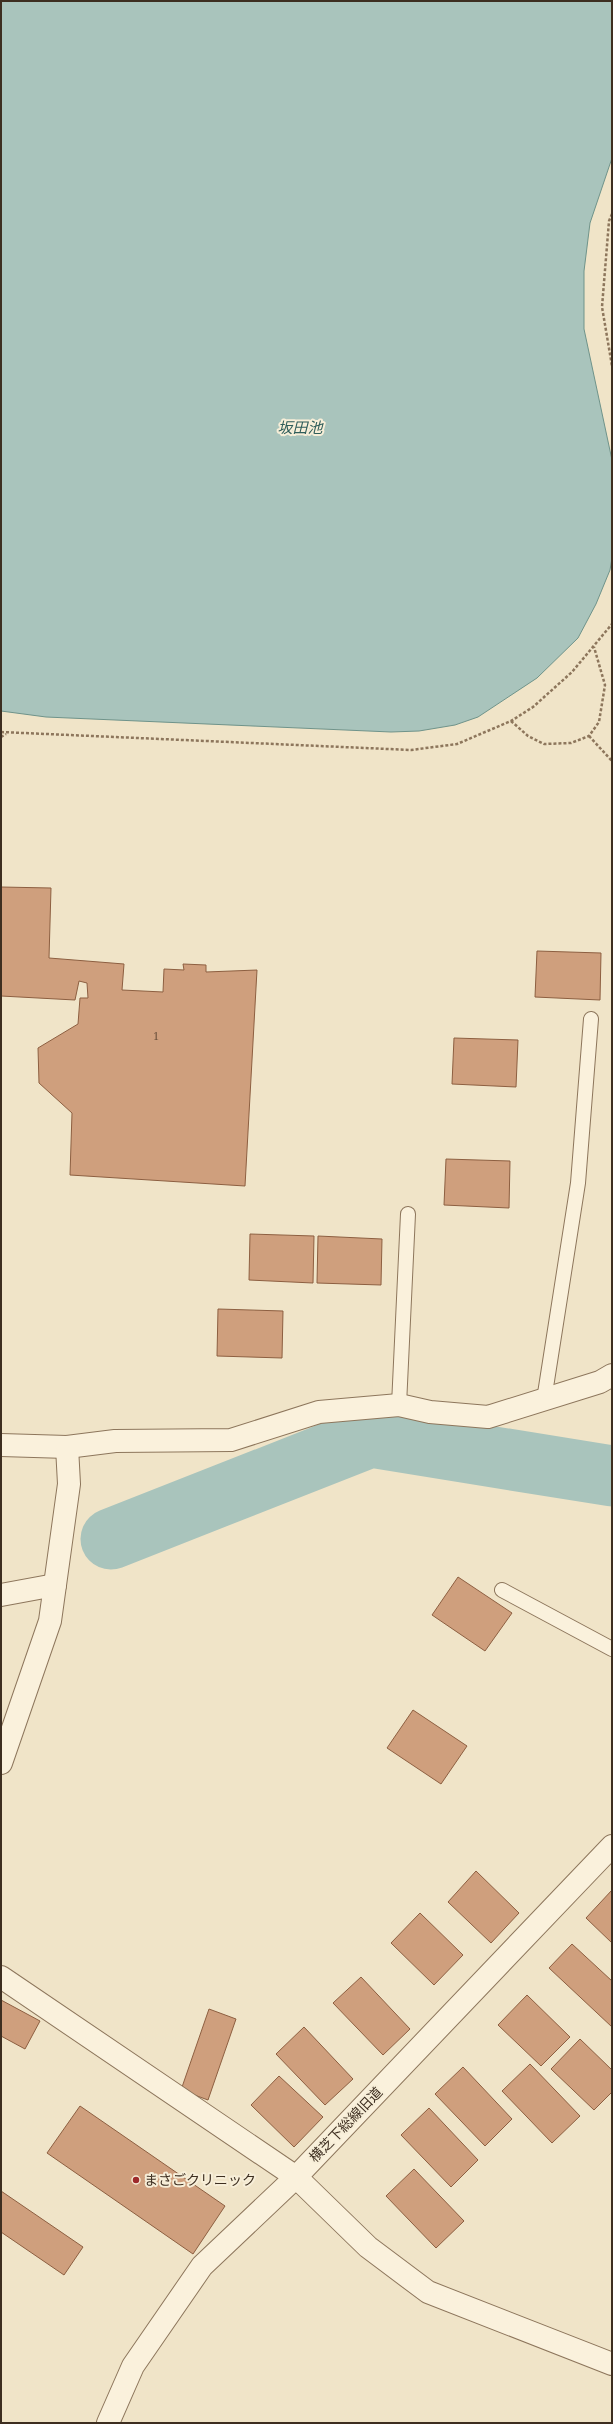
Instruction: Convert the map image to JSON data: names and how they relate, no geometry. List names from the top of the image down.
{
  "streets": {
    "street": ["横芝下総線旧道"]
  },
  "water": ["坂田池"],
  "places": ["まさごクリニック"],
  "house_numbers": ["1"]
}
